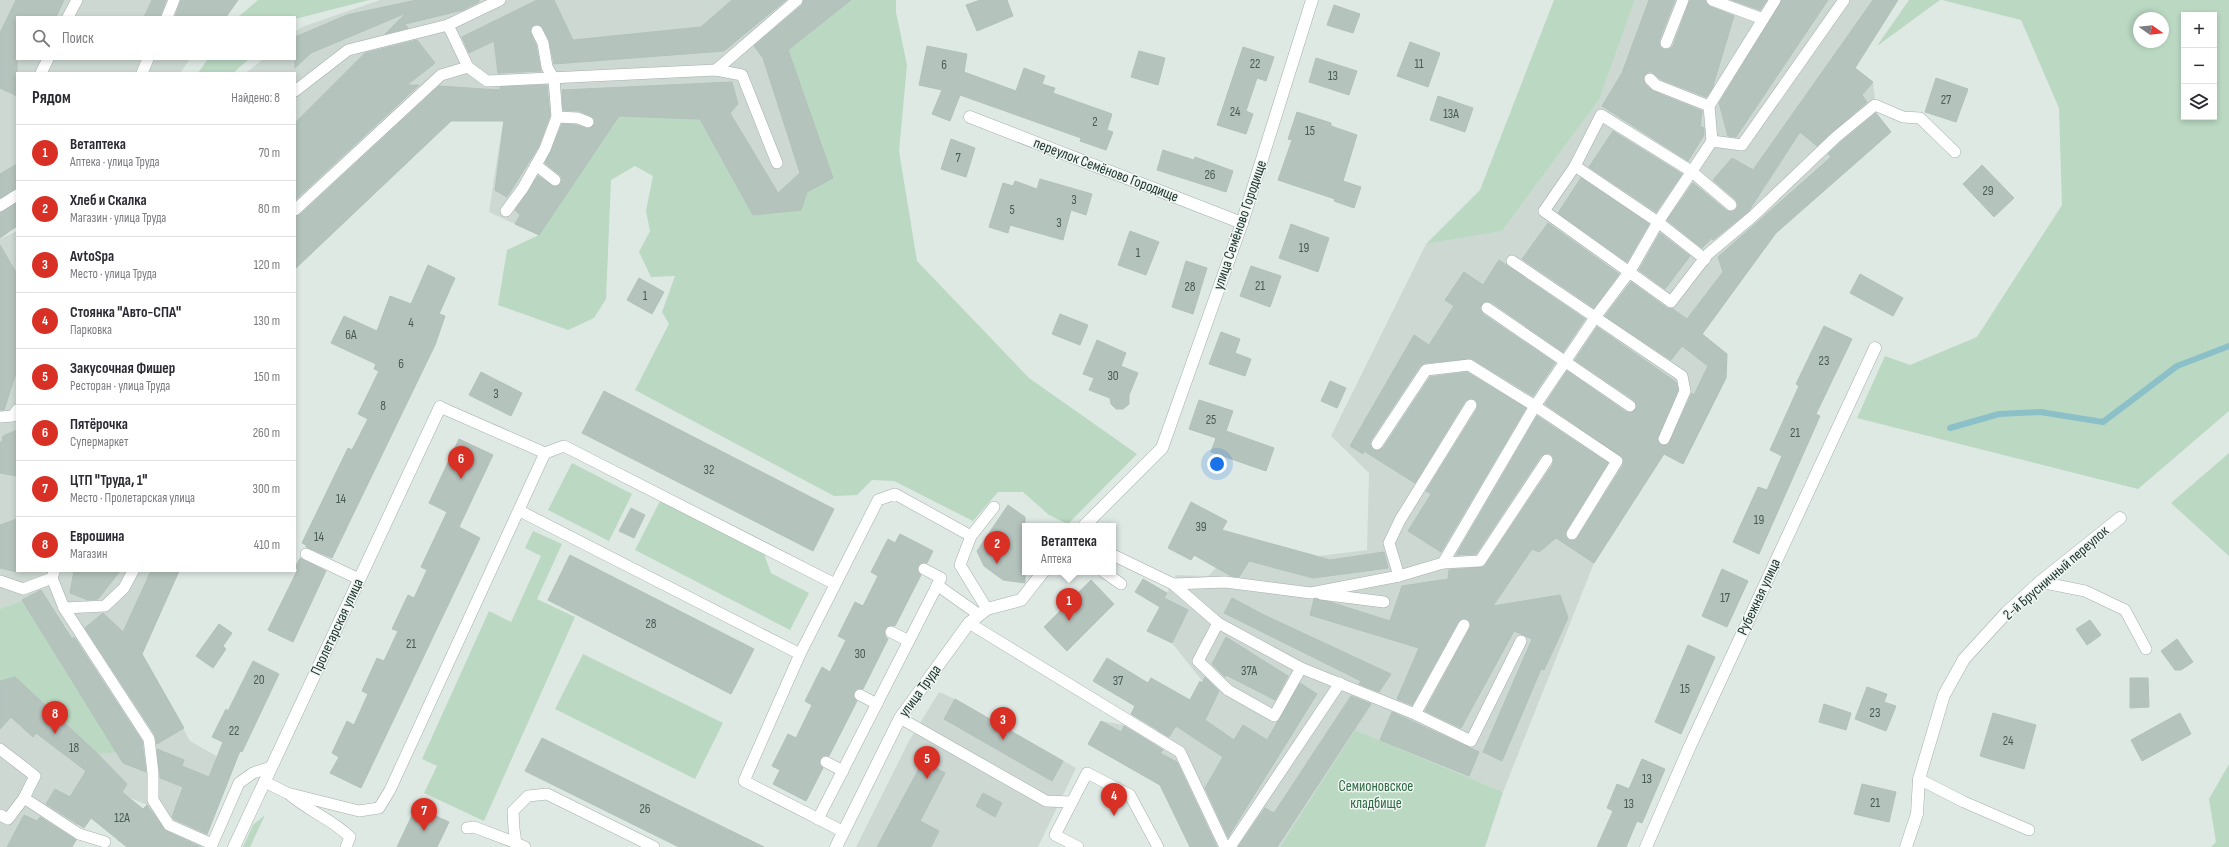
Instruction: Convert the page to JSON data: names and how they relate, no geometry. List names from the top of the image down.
{
  "streets": {
    "street": [
      "переулок Семёново Городище",
      "улица Семёново Городище",
      "2-й Брусничный переулок",
      "Рубежная улица",
      "Пролетарская улица",
      "улица Труда"
    ]
  },
  "crossings": [
    ["переулок Семёново Городище", "улица Семёново Городище"]
  ],
  "parks": ["Семионовское кладбище"],
  "house_numbers": [
    "22",
    "11",
    "6",
    "13",
    "27",
    "24",
    "13А",
    "2",
    "15",
    "7",
    "26",
    "29",
    "3",
    "5",
    "3",
    "19",
    "1",
    "21",
    "28",
    "1",
    "4",
    "6А",
    "23",
    "6",
    "30",
    "3",
    "8",
    "25",
    "21",
    "32",
    "14",
    "19",
    "39",
    "14",
    "17",
    "28",
    "21",
    "30",
    "37А",
    "20",
    "37",
    "15",
    "23",
    "22",
    "24",
    "18",
    "13",
    "21",
    "13",
    "26",
    "12А"
  ],
  "north": "right",
  "page": {
    "map_buttons": ["+", "−"],
    "search": "Поиск",
    "heading": ["Рядом", "Найдено: 8"],
    "list": [
      {
        "mark": "1",
        "name": "Ветаптека",
        "note": "Аптека · улица Труда",
        "value": "70 m"
      },
      {
        "mark": "2",
        "name": "Хлеб и Скалка",
        "note": "Магазин · улица Труда",
        "value": "80 m"
      },
      {
        "mark": "3",
        "name": "AvtoSpa",
        "note": "Место · улица Труда",
        "value": "120 m"
      },
      {
        "mark": "4",
        "name": "Стоянка \"Авто-СПА\"",
        "note": "Парковка",
        "value": "130 m"
      },
      {
        "mark": "5",
        "name": "Закусочная Фишер",
        "note": "Ресторан · улица Труда",
        "value": "150 m"
      },
      {
        "mark": "6",
        "name": "Пятёрочка",
        "note": "Супермаркет",
        "value": "260 m"
      },
      {
        "mark": "7",
        "name": "ЦТП \"Труда, 1\"",
        "note": "Место · Пролетарская улица",
        "value": "300 m"
      },
      {
        "mark": "8",
        "name": "Еврошина",
        "note": "Магазин",
        "value": "410 m"
      }
    ],
    "pins": [
      "6",
      "2",
      "1",
      "8",
      "3",
      "5",
      "4",
      "7"
    ],
    "popup": ["Ветаптека", "Аптека"]
  }
}
